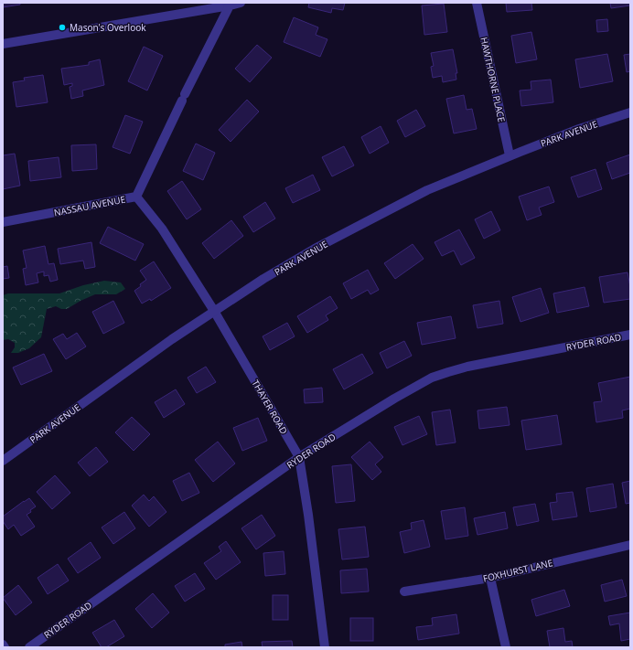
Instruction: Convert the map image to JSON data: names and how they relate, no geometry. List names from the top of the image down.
{
  "streets": {
    "street": [
      "HAWTHORNE PLACE",
      "PARK AVENUE",
      "NASSAU AVENUE",
      "RYDER ROAD",
      "THAYER ROAD",
      "FOXHURST LANE"
    ]
  },
  "crossings": [
    ["HAWTHORNE PLACE", "PARK AVENUE"],
    ["PARK AVENUE", "THAYER ROAD"],
    ["NASSAU AVENUE", "THAYER ROAD"],
    ["RYDER ROAD", "THAYER ROAD"]
  ],
  "places": ["Mason's Overlook"]
}
